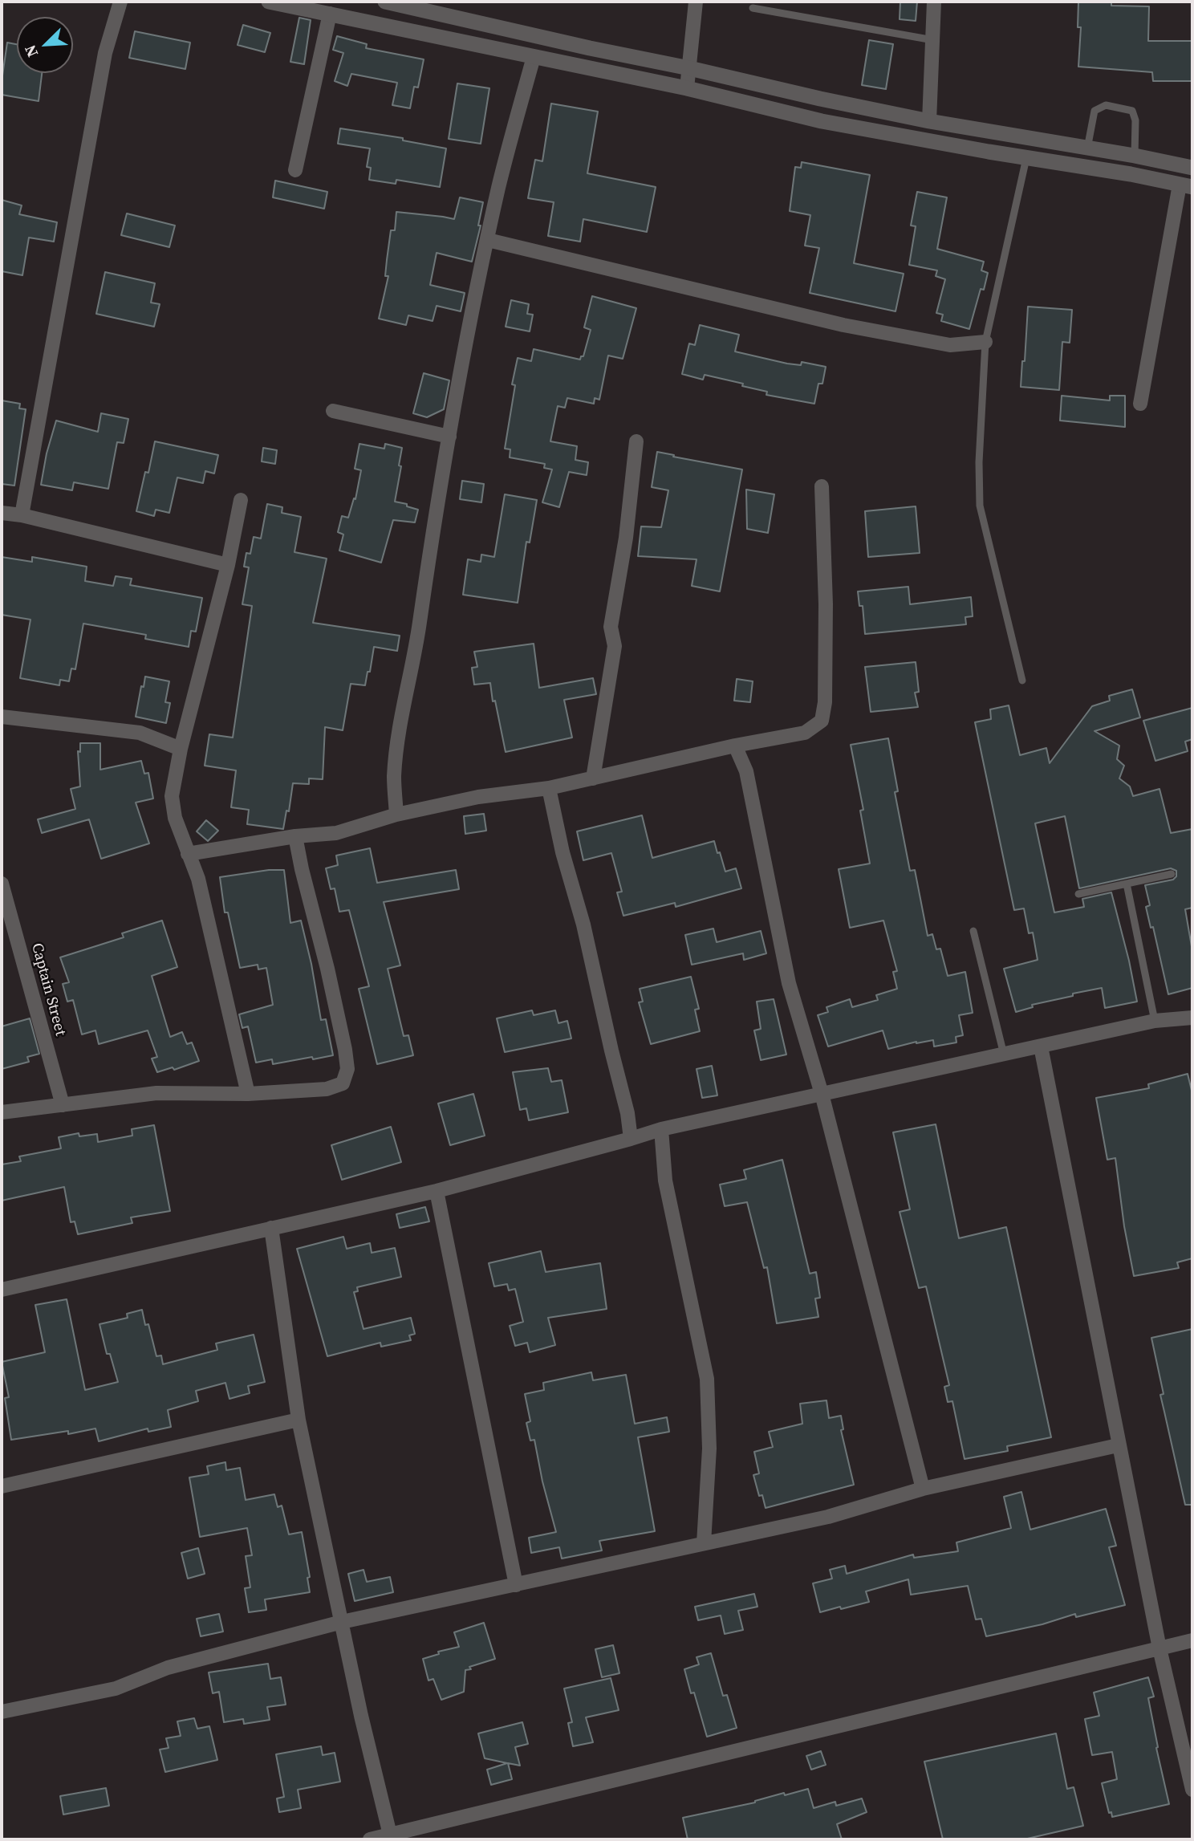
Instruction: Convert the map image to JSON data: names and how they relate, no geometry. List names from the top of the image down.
{
  "streets": {
    "street": ["Captain Street"]
  },
  "north": "bottom left"
}
